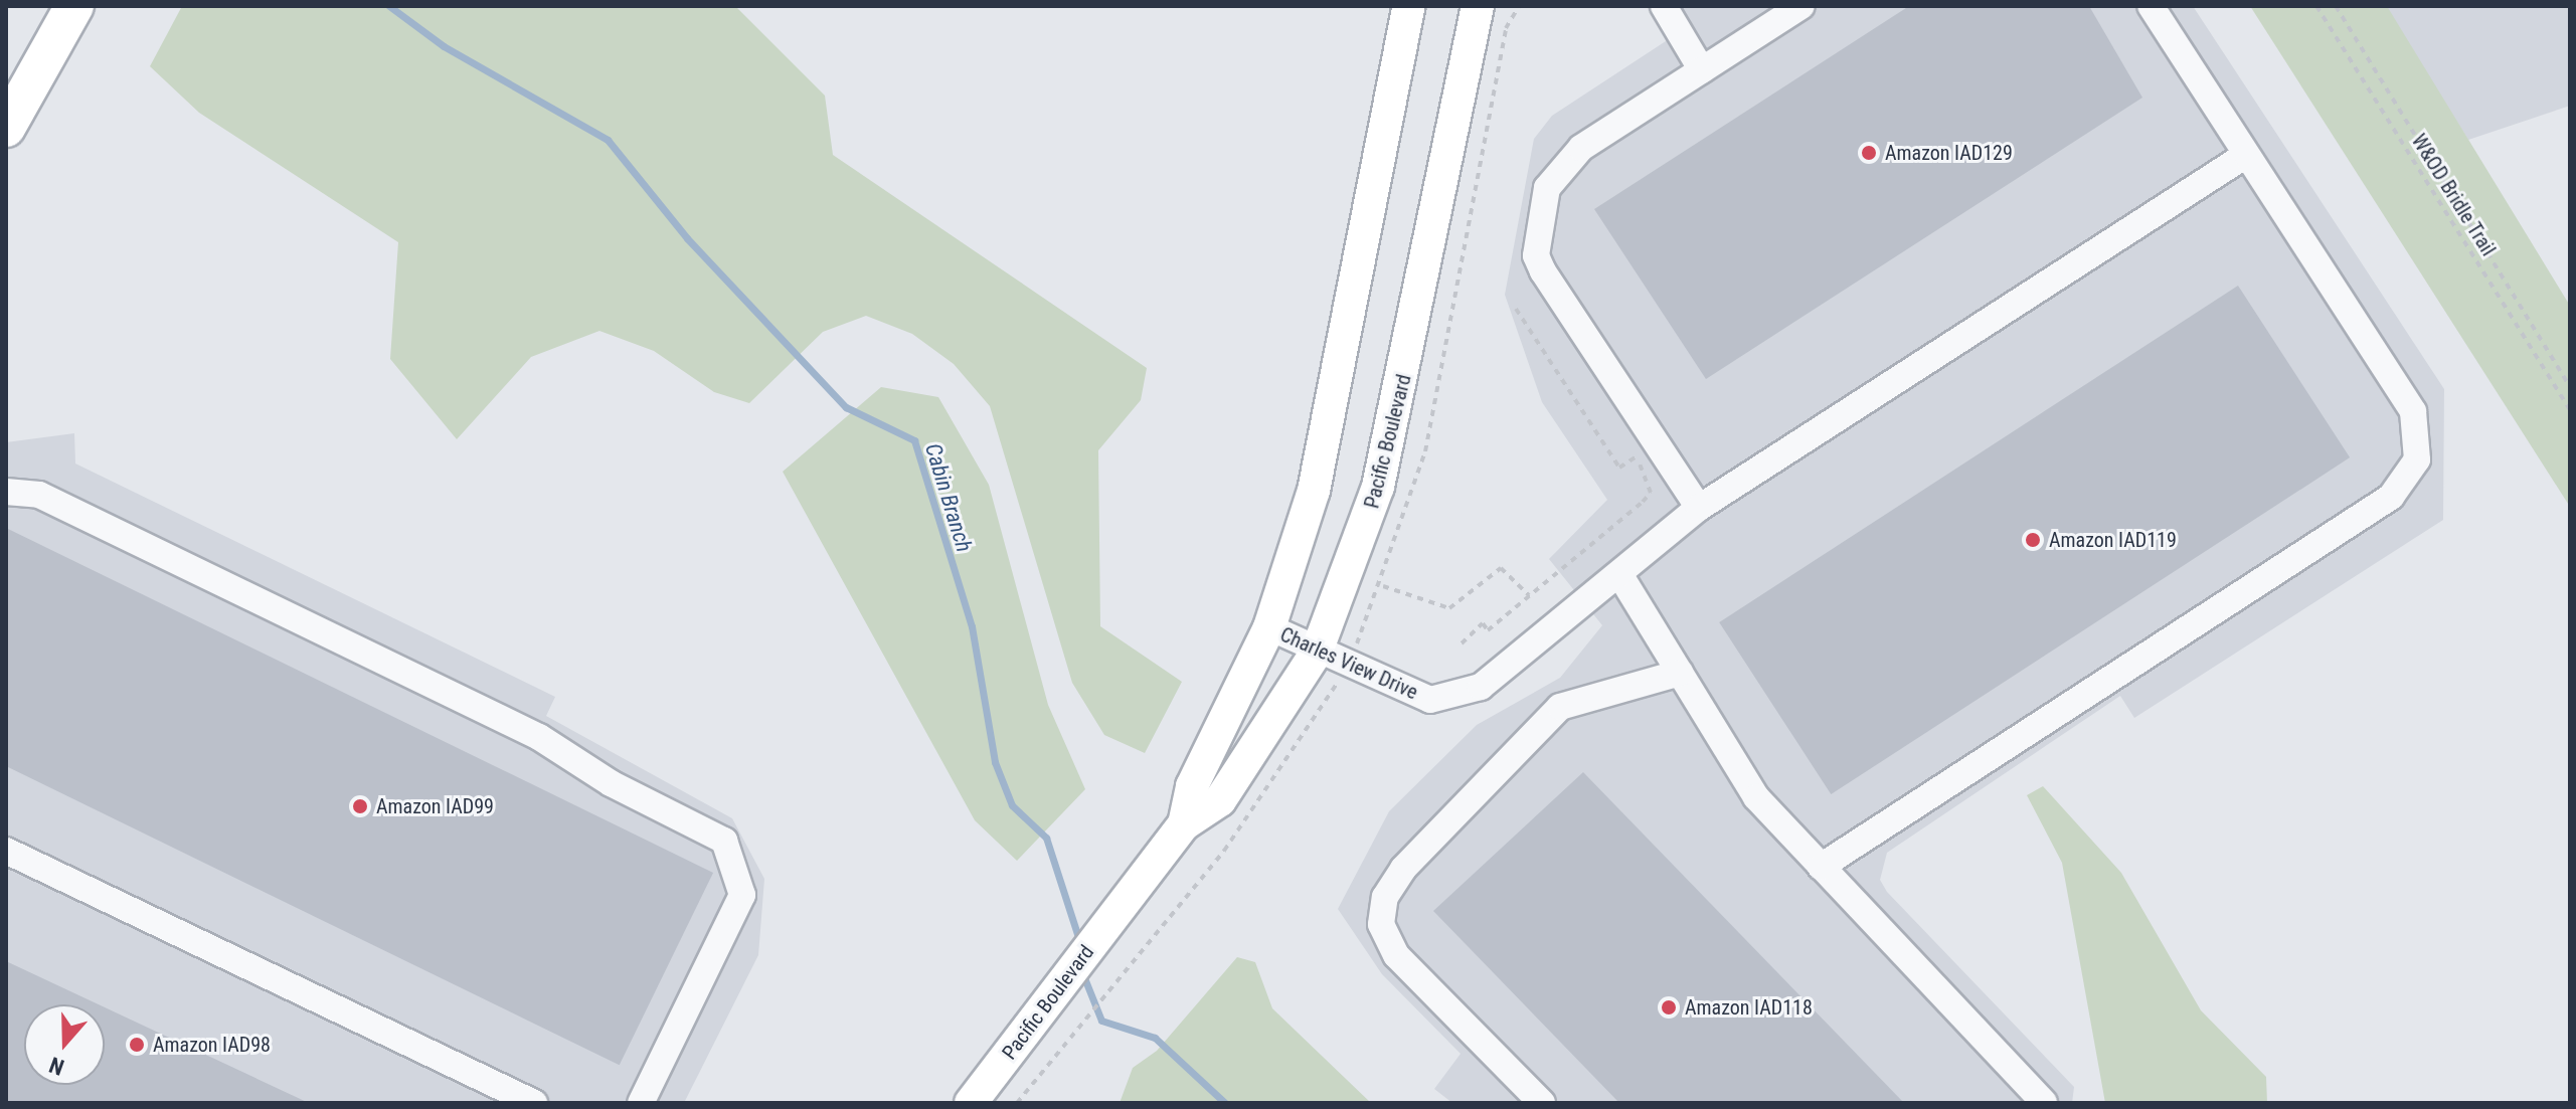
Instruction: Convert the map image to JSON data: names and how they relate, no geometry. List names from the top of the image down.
{
  "streets": {
    "main road": ["Pacific Boulevard"],
    "street": ["Charles View Drive"],
    "path": ["W&OD Bridle Trail"]
  },
  "crossings": [
    ["Pacific Boulevard", "Charles View Drive"]
  ],
  "water": ["Cabin Branch"],
  "places": [
    "Amazon IAD129",
    "Amazon IAD119",
    "Amazon IAD99",
    "Amazon IAD118",
    "Amazon IAD98"
  ],
  "north": "bottom"
}
